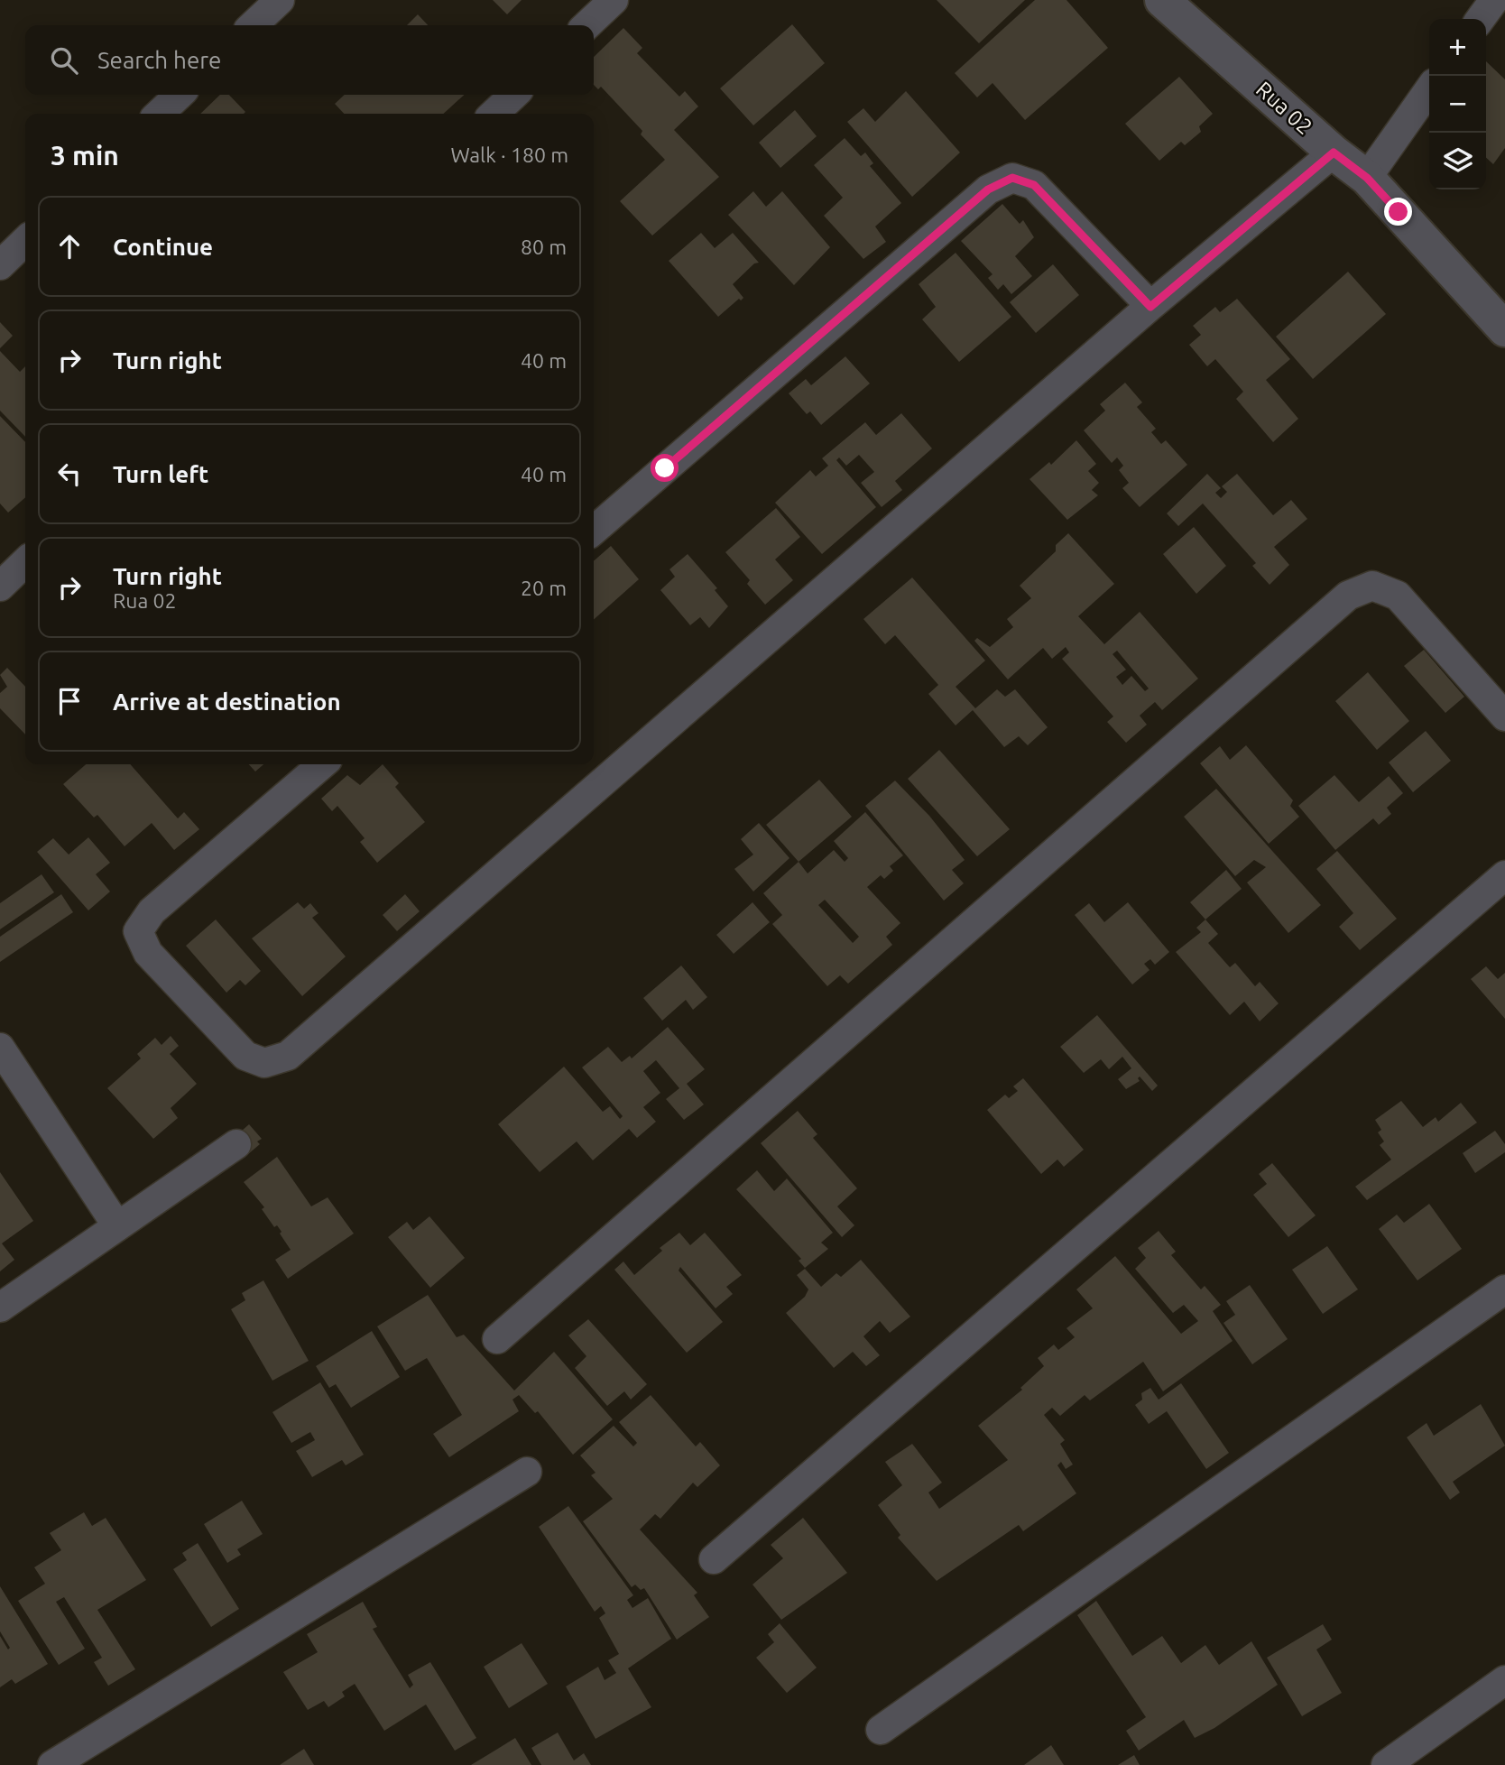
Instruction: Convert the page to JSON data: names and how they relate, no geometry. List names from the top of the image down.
{
  "streets": {
    "street": ["Rua 02"]
  },
  "page": {
    "map_buttons": ["+", "−"],
    "search": "Search here",
    "heading": ["3 min", "Walk · 180 m"],
    "list": [
      ["Continue", "80 m"],
      ["Turn right", "40 m"],
      ["Turn left", "40 m"],
      ["Turn right", "Rua 02", "20 m"],
      "Arrive at destination"
    ]
  }
}
